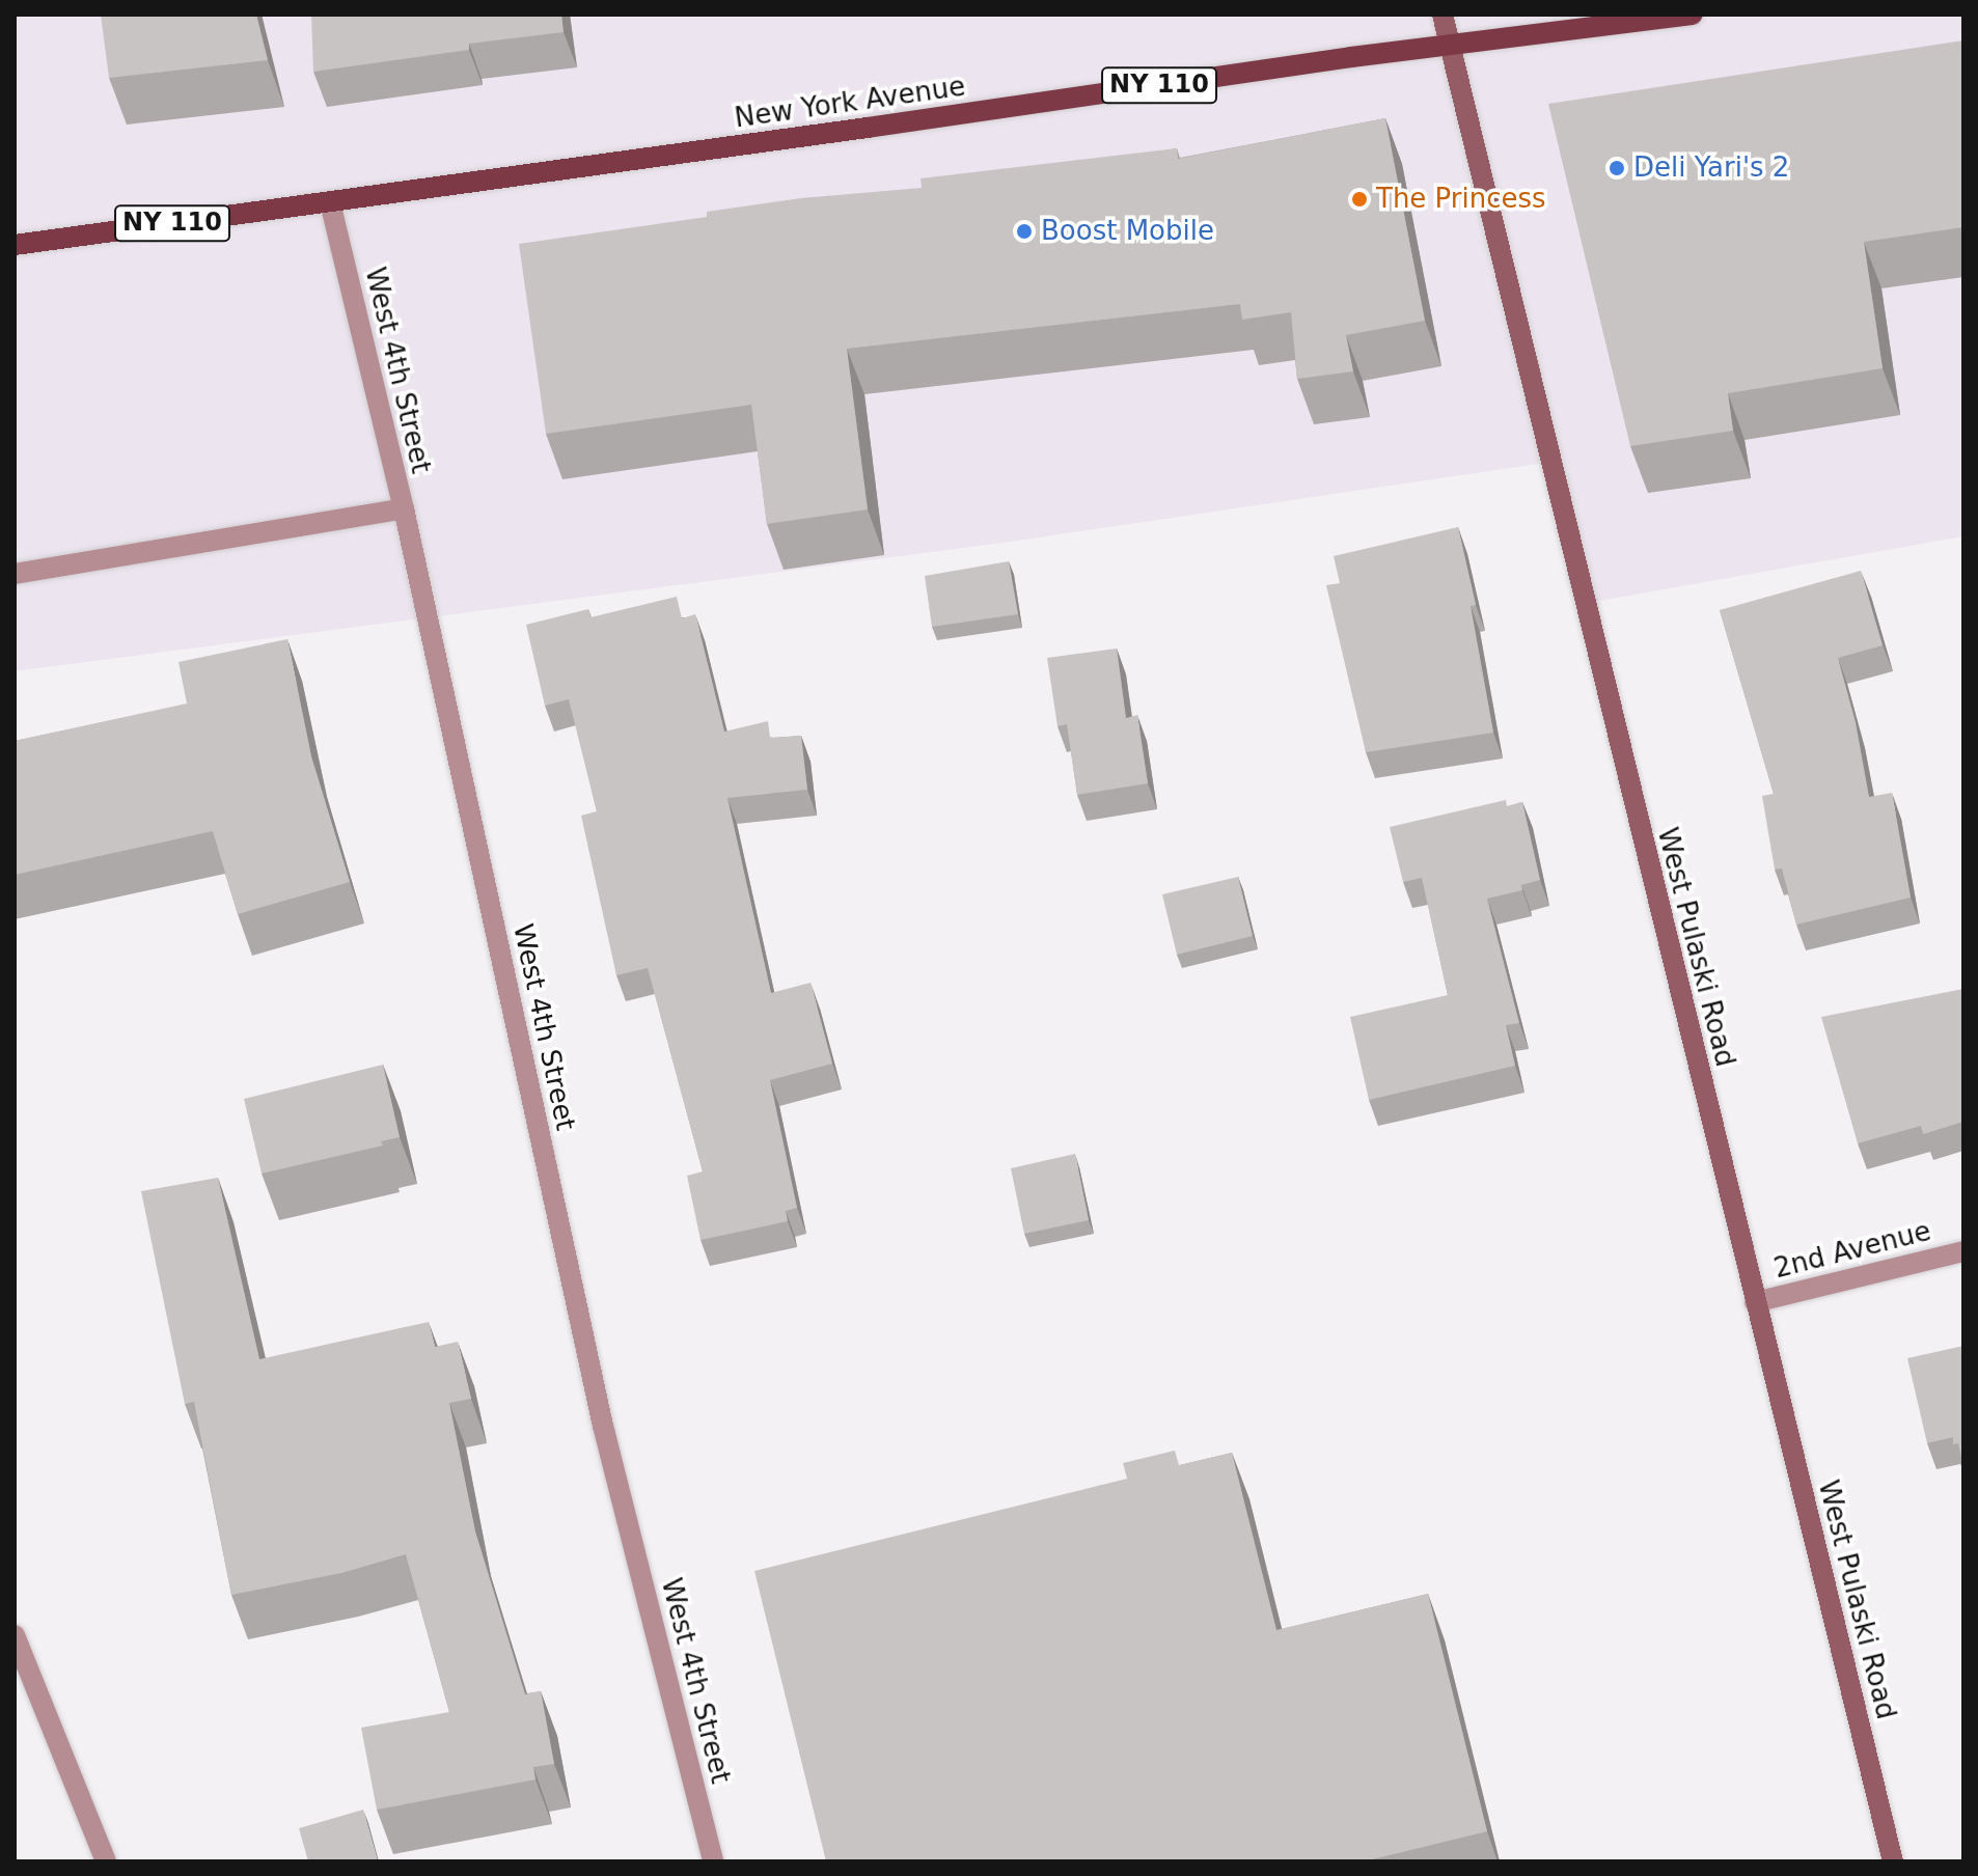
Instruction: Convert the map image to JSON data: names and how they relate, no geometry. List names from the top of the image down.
{
  "streets": {
    "main road": ["NY 110", "New York Avenue", "West Pulaski Road"],
    "street": ["West 4th Street", "2nd Avenue"]
  },
  "crossings": [
    ["New York Avenue", "West 4th Street"],
    ["New York Avenue", "West Pulaski Road"],
    ["West Pulaski Road", "2nd Avenue"]
  ],
  "places": ["Deli Yari's 2", "The Princess", "Boost Mobile"]
}
